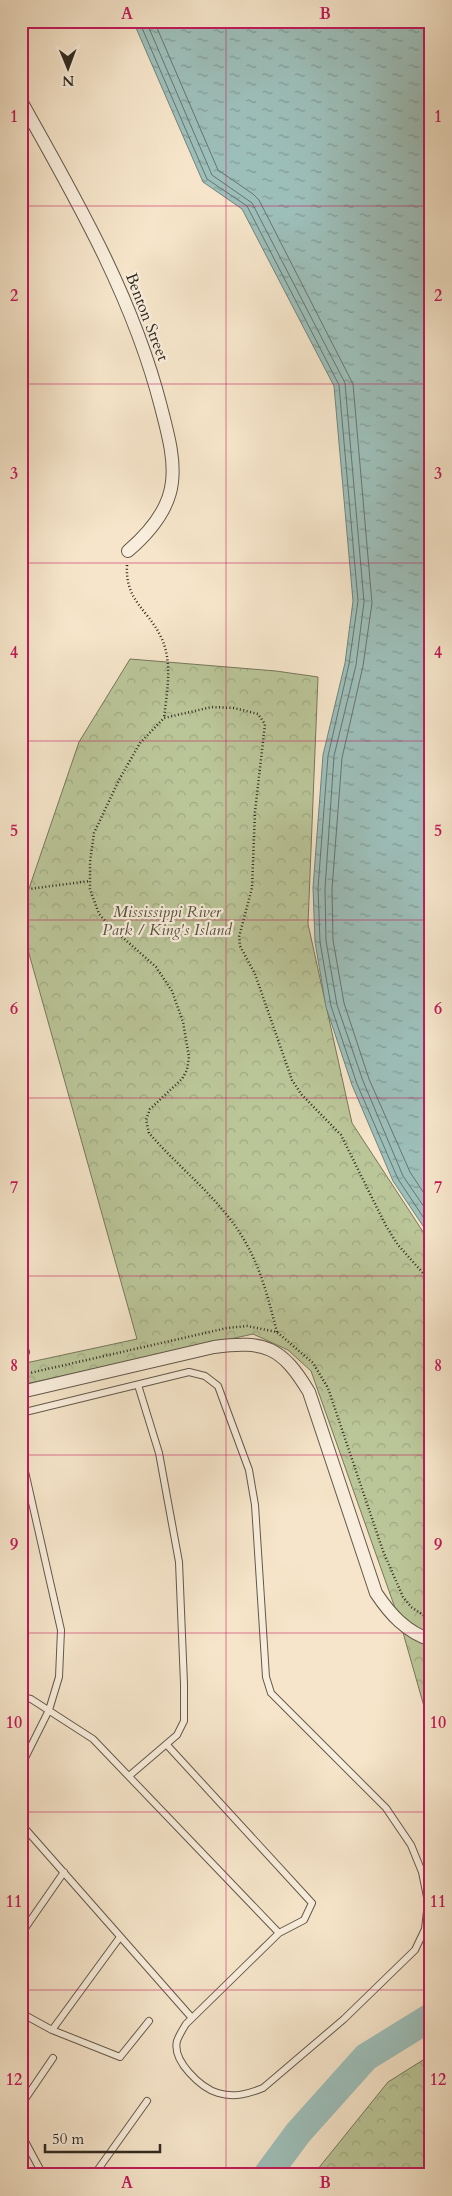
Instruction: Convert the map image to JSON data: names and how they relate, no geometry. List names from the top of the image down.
{
  "streets": {
    "street": ["Benton Street"]
  },
  "parks": ["Mississippi River Park / King's Island"],
  "scale_bar": "50 m",
  "north": "bottom",
  "grid": {
    "columns": ["A", "B"],
    "rows": [
      "1",
      "2",
      "3",
      "4",
      "5",
      "6",
      "7",
      "8",
      "9",
      "10",
      "11",
      "12"
    ]
  }
}
